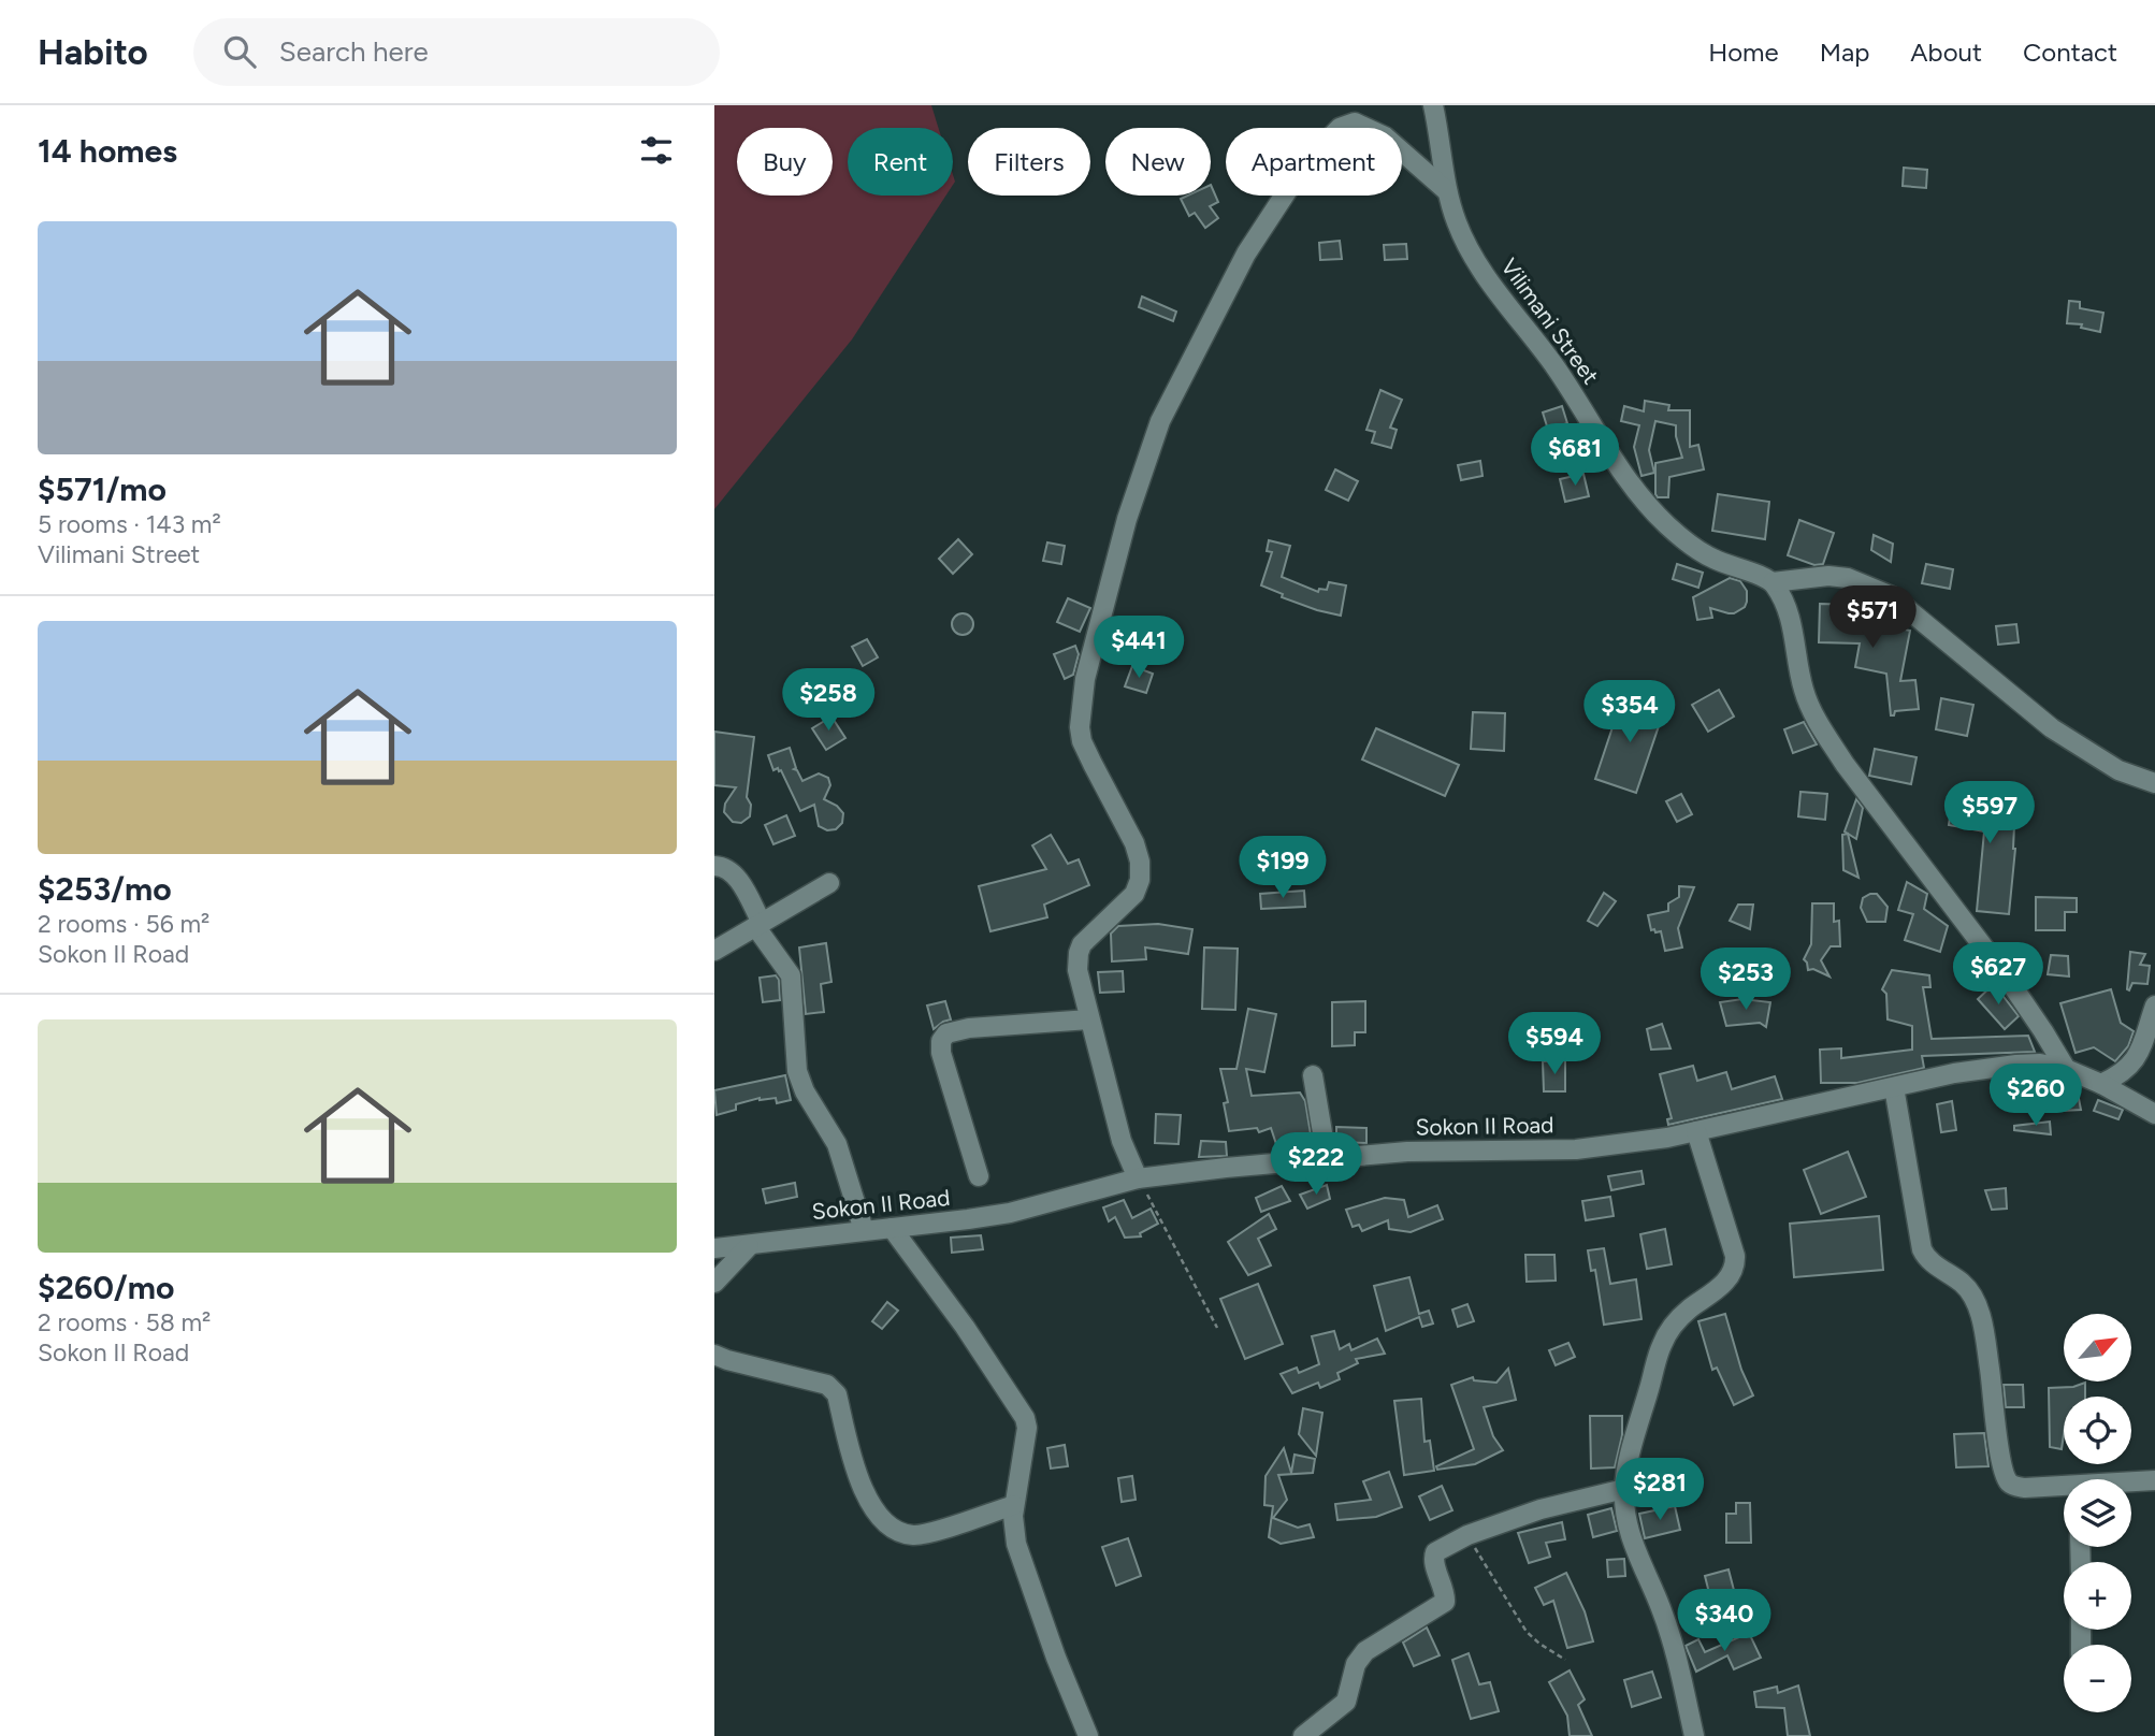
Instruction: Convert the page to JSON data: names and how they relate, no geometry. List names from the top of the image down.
{
  "streets": {
    "street": ["Vilimani Street", "Sokon II Road"]
  },
  "north": "top right",
  "page": {
    "header": "Habito",
    "search": "Search here",
    "nav": [
      "Home",
      "Map",
      "About",
      "Contact"
    ],
    "heading": "14 homes",
    "chip": [
      "Buy",
      "Rent",
      "Filters",
      "New",
      "Apartment"
    ],
    "list": [
      {
        "name": "$571/mo",
        "note": "5 rooms · 143 m² · Vilimani Street"
      },
      {
        "name": "$253/mo",
        "note": "2 rooms · 56 m² · Sokon II Road"
      },
      {
        "name": "$260/mo",
        "note": "2 rooms · 58 m² · Sokon II Road"
      }
    ],
    "price": [
      "$681",
      "$571",
      "$441",
      "$258",
      "$354",
      "$597",
      "$199",
      "$627",
      "$253",
      "$594",
      "$260",
      "$222",
      "$281",
      "$340"
    ],
    "map_buttons": ["+", "−"]
  }
}
